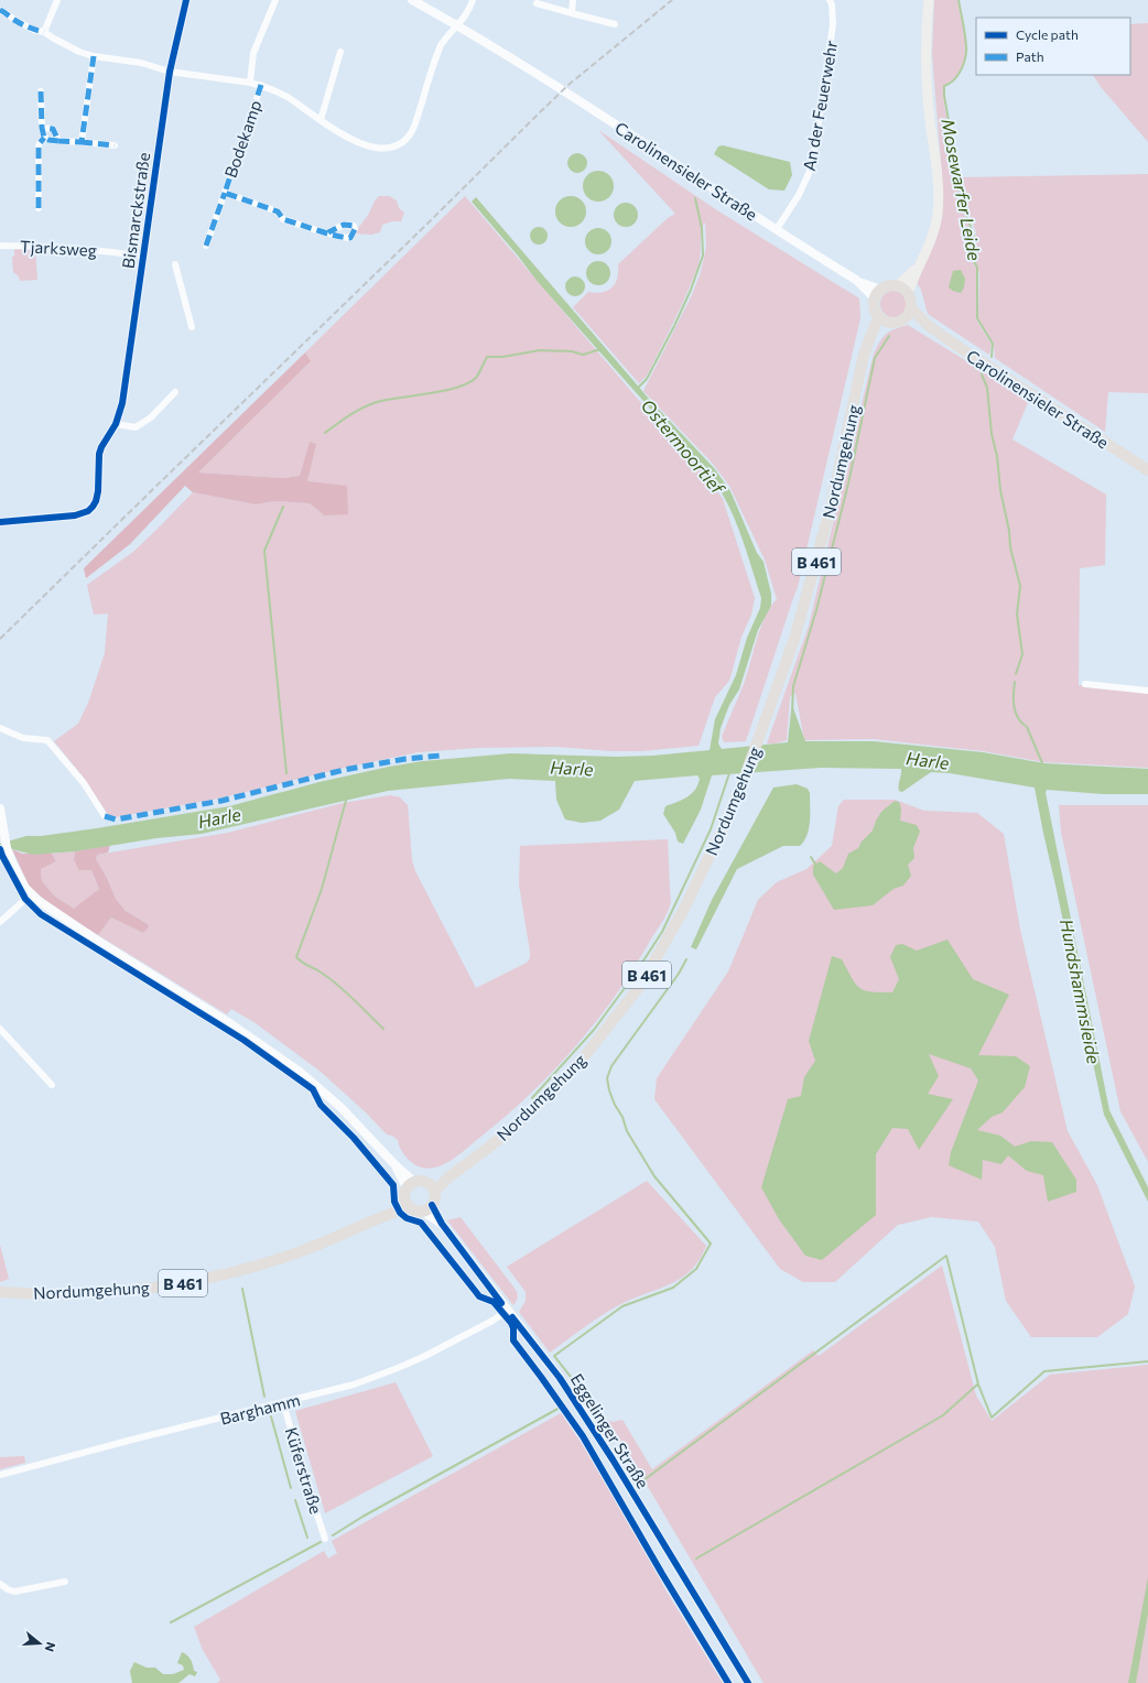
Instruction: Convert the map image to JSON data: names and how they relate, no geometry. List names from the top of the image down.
{
  "streets": {
    "main road": ["Carolinensieler Straße", "Nordumgehung", "B 461"],
    "street": [
      "An der Feuerwehr",
      "Bodekamp",
      "Bismarckstraße",
      "Tjarksweg",
      "Barghamm",
      "Eggelinger Straße",
      "Küferstraße"
    ]
  },
  "crossings": [
    ["An der Feuerwehr", "Carolinensieler Straße"],
    ["Carolinensieler Straße", "Nordumgehung"],
    ["Bismarckstraße", "Tjarksweg"],
    ["Nordumgehung", "Eggelinger Straße"],
    ["Barghamm", "Eggelinger Straße"],
    ["Barghamm", "Küferstraße"]
  ],
  "water": [
    "Mosewarfer Leide",
    "Ostermoortief",
    "Harle",
    "Hundshammsleide"
  ],
  "legend": ["Cycle path", "Path"],
  "north": "right"
}
